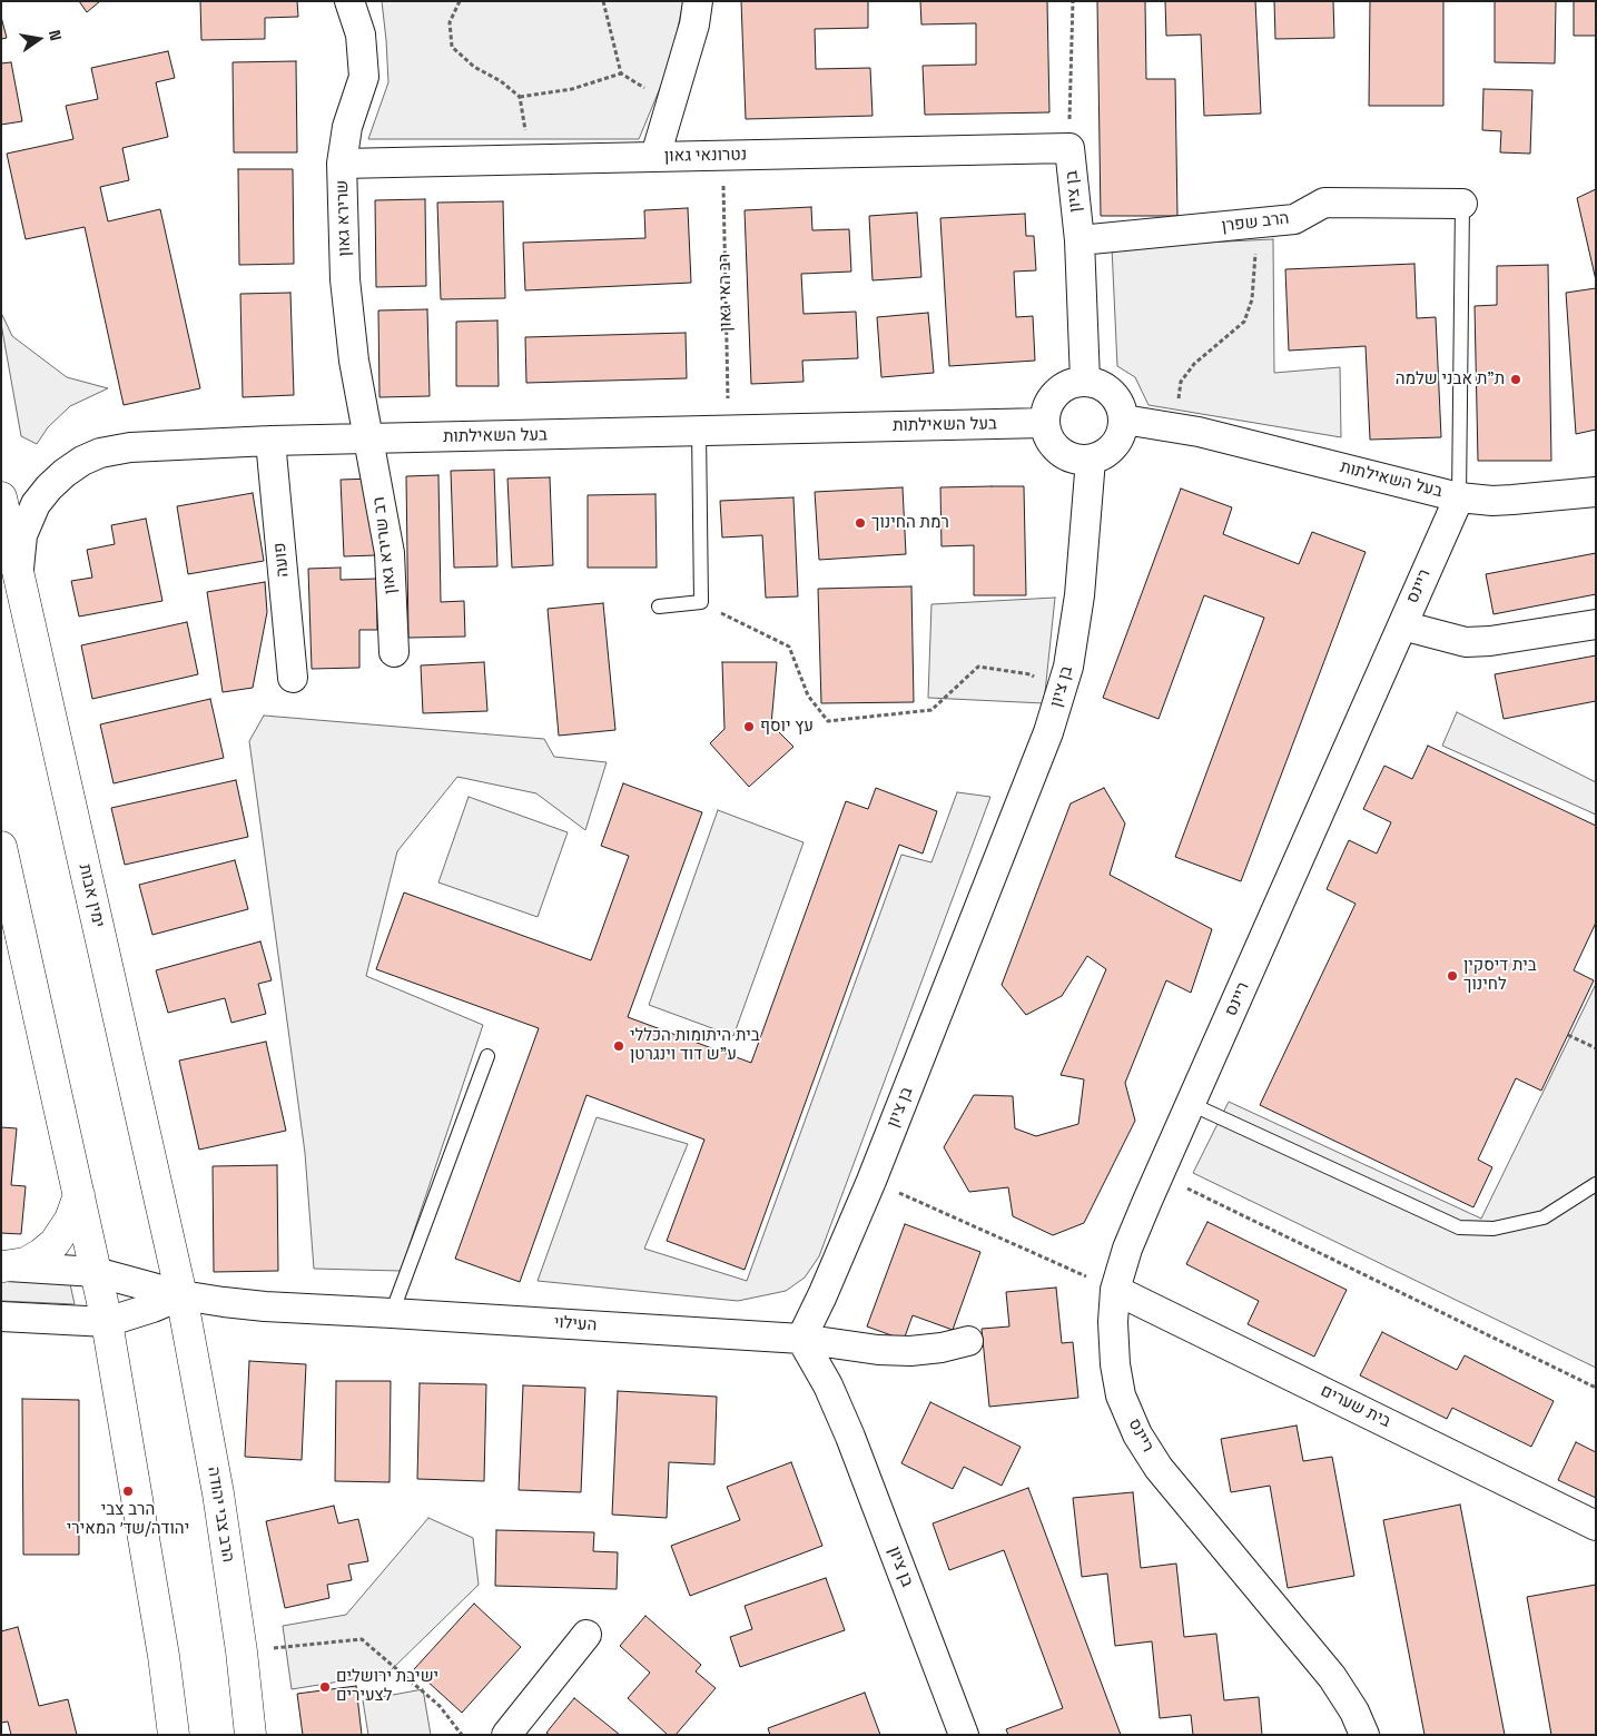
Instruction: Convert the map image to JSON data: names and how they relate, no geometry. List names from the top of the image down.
{
  "streets": {
    "street": [
      "נטרונאי גאון",
      "בן ציון",
      "שרירא גאון",
      "הרב שפרן",
      "בעל השאילתות",
      "רב שרירא גאון",
      "פועה",
      "ריינס",
      "ימין אבות",
      "העילוי",
      "בית שערים",
      "הרב צבי יהודה"
    ],
    "path": ["רב האי גאון"]
  },
  "crossings": [
    ["נטרונאי גאון", "בן ציון"],
    ["נטרונאי גאון", "שרירא גאון"],
    ["נטרונאי גאון", "רב האי גאון"],
    ["בן ציון", "הרב שפרן"],
    ["בן ציון", "בעל השאילתות"],
    ["בן ציון", "העילוי"],
    ["שרירא גאון", "בעל השאילתות"],
    ["שרירא גאון", "רב שרירא גאון"],
    ["הרב שפרן", "ריינס"],
    ["רב האי גאון", "בעל השאילתות"],
    ["בעל השאילתות", "רב שרירא גאון"],
    ["בעל השאילתות", "פועה"],
    ["בעל השאילתות", "ריינס"],
    ["בעל השאילתות", "ימין אבות"],
    ["ריינס", "בית שערים"],
    ["ימין אבות", "העילוי"],
    ["ימין אבות", "הרב צבי יהודה"],
    ["העילוי", "הרב צבי יהודה"]
  ],
  "places": [
    "ת\"ת אבני שלמה",
    "רמת החינוך",
    "עץ יוסף",
    "בית דיסקין לחינוך",
    "בית היתומות הכללי ע\"ש דוד וינגרטן",
    "הרב צבי יהודה/שד׳ המאירי",
    "ישיבת ירושלים לצעירים"
  ],
  "north": "right"
}
